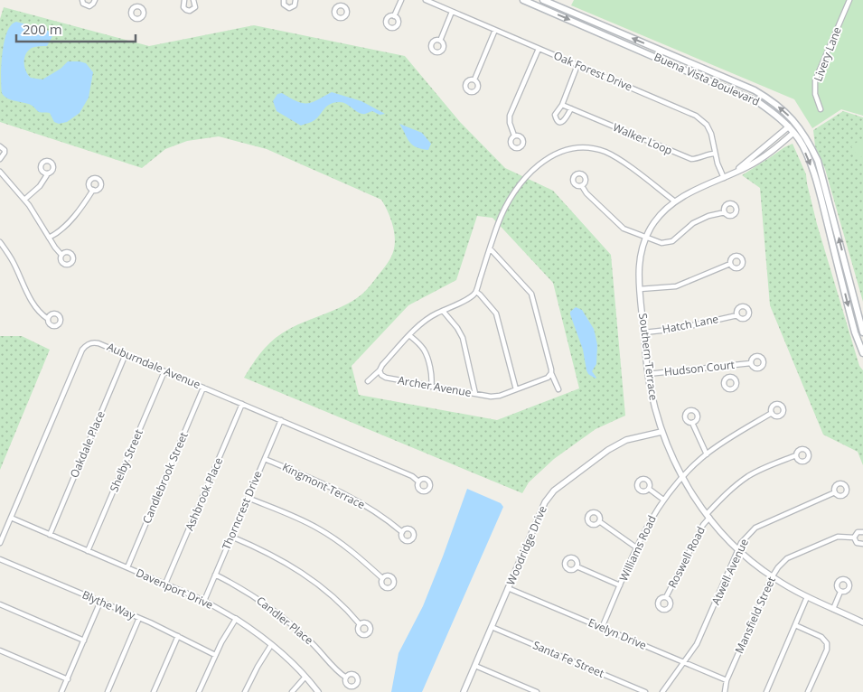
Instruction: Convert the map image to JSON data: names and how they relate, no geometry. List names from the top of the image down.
{
  "streets": {
    "main road": ["Buena Vista Boulevard"],
    "street": [
      "Livery Lane",
      "Oak Forest Drive",
      "Walker Loop",
      "Hatch Lane",
      "Southern Terrace",
      "Auburndale Avenue",
      "Hudson Court",
      "Archer Avenue",
      "Oakdale Place",
      "Shelby Street",
      "Candlebrook Street",
      "Kingmont Terrace",
      "Ashbrook Place",
      "Thorncrest Drive",
      "Woodridge Drive",
      "Williams Road",
      "Roswell Road",
      "Atwell Avenue",
      "Davenport Drive",
      "Blythe Way",
      "Mansfield Street",
      "Candler Place",
      "Evelyn Drive",
      "Santa Fe Street"
    ]
  },
  "crossings": [
    ["Oak Forest Drive", "Walker Loop"],
    ["Oak Forest Drive", "Southern Terrace"],
    ["Buena Vista Boulevard", "Southern Terrace"],
    ["Hatch Lane", "Southern Terrace"],
    ["Southern Terrace", "Hudson Court"],
    ["Southern Terrace", "Woodridge Drive"],
    ["Southern Terrace", "Williams Road"],
    ["Southern Terrace", "Roswell Road"],
    ["Southern Terrace", "Atwell Avenue"],
    ["Southern Terrace", "Mansfield Street"],
    ["Auburndale Avenue", "Oakdale Place"],
    ["Auburndale Avenue", "Shelby Street"],
    ["Auburndale Avenue", "Candlebrook Street"],
    ["Auburndale Avenue", "Ashbrook Place"],
    ["Auburndale Avenue", "Thorncrest Drive"],
    ["Auburndale Avenue", "Davenport Drive"],
    ["Oakdale Place", "Davenport Drive"],
    ["Shelby Street", "Davenport Drive"],
    ["Candlebrook Street", "Davenport Drive"],
    ["Kingmont Terrace", "Thorncrest Drive"],
    ["Ashbrook Place", "Davenport Drive"],
    ["Thorncrest Drive", "Davenport Drive"],
    ["Thorncrest Drive", "Candler Place"],
    ["Woodridge Drive", "Evelyn Drive"],
    ["Woodridge Drive", "Santa Fe Street"],
    ["Williams Road", "Evelyn Drive"],
    ["Atwell Avenue", "Evelyn Drive"],
    ["Mansfield Street", "Evelyn Drive"]
  ],
  "scale_bar": "200 m"
}
